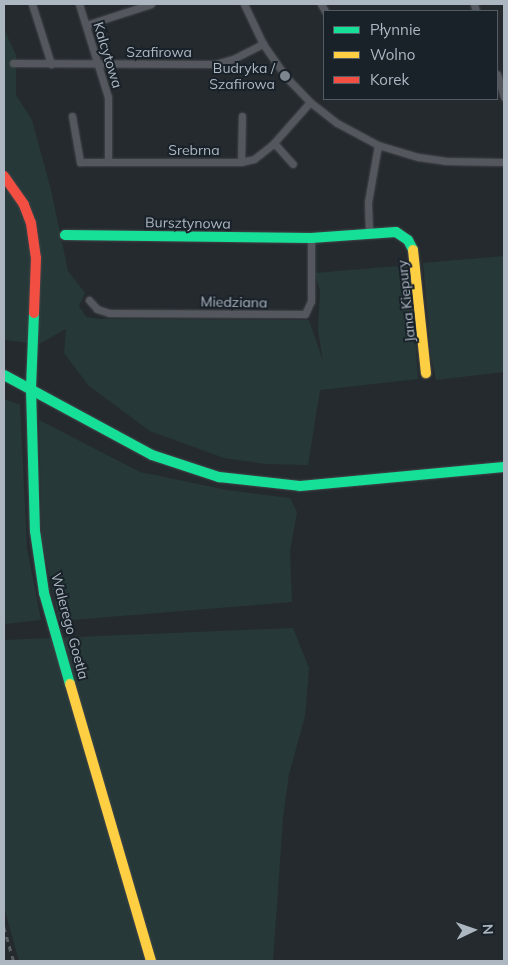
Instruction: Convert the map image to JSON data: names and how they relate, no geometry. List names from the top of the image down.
{
  "streets": {
    "street": [
      "Szafirowa",
      "Kalcytowa",
      "Srebrna",
      "Bursztynowa",
      "Jana Kiepury",
      "Miedziana",
      "Walerego Goetla"
    ]
  },
  "crossings": [
    ["Szafirowa", "Kalcytowa"],
    ["Kalcytowa", "Srebrna"],
    ["Bursztynowa", "Jana Kiepury"],
    ["Bursztynowa", "Miedziana"],
    ["Jana Kiepury", "Miedziana"]
  ],
  "places": ["Budryka / Szafirowa"],
  "legend": ["Płynnie", "Wolno", "Korek"],
  "north": "right"
}
